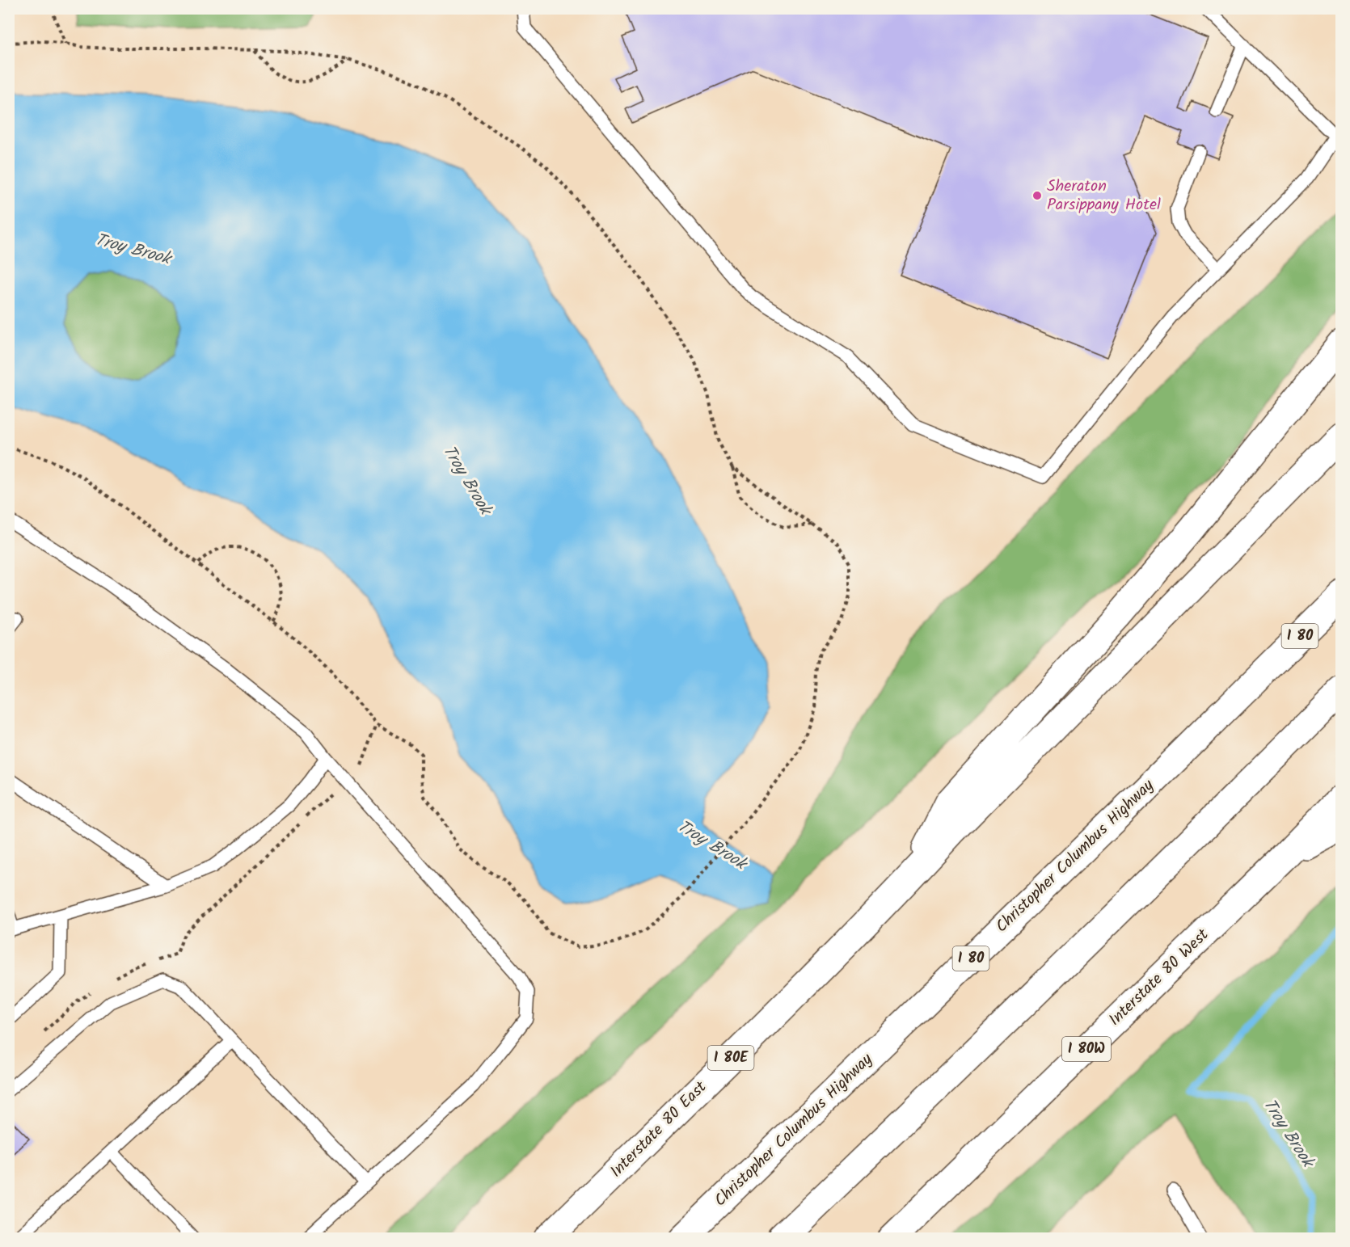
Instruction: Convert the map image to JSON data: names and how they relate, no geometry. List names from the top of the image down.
{
  "streets": {
    "highway": [
      "I 80",
      "Christopher Columbus Highway",
      "Interstate 80 West",
      "I 80W",
      "I 80E",
      "Interstate 80 East"
    ]
  },
  "water": ["Troy Brook"],
  "places": ["Sheraton Parsippany Hotel"]
}
